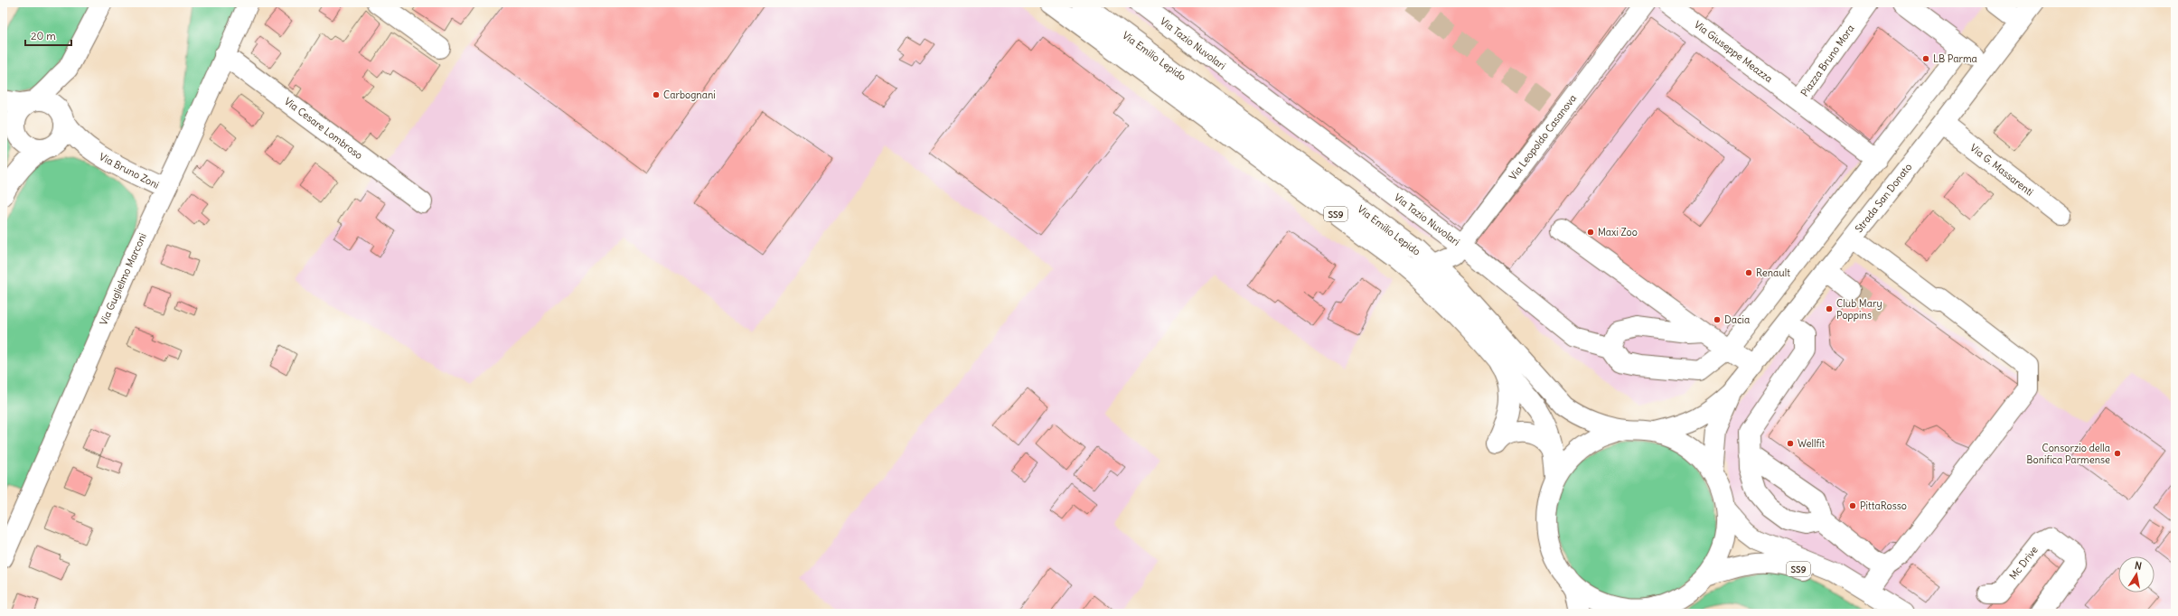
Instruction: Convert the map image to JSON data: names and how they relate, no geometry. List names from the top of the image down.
{
  "streets": {
    "main road": [
      "Via Tazio Nuvolari",
      "Via Giuseppe Meazza",
      "Via Emilio Lepido",
      "Piazza Bruno Mora",
      "Via Cesare Lombroso",
      "Via Leopoldo Casanova",
      "Via G. Massarenti",
      "Via Bruno Zoni",
      "Strada San Donato",
      "SS9",
      "Via Guglielmo Marconi",
      "Mc Drive"
    ]
  },
  "crossings": [
    ["Via Tazio Nuvolari", "Via Leopoldo Casanova"],
    ["Via Giuseppe Meazza", "Piazza Bruno Mora"],
    ["Via Emilio Lepido", "Via Leopoldo Casanova"],
    ["Via Emilio Lepido", "SS9"],
    ["Via Cesare Lombroso", "Via Guglielmo Marconi"],
    ["Via G. Massarenti", "Strada San Donato"],
    ["Via Bruno Zoni", "Via Guglielmo Marconi"],
    ["Strada San Donato", "SS9"]
  ],
  "places": [
    "LB Parma",
    "Carbognani",
    "Maxi Zoo",
    "Renault",
    "Club Mary Poppins",
    "Dacia",
    "Wellfit",
    "Consorzio della Bonifica Parmense",
    "PittaRosso"
  ],
  "scale_bar": "20 m",
  "north": "top"
}
